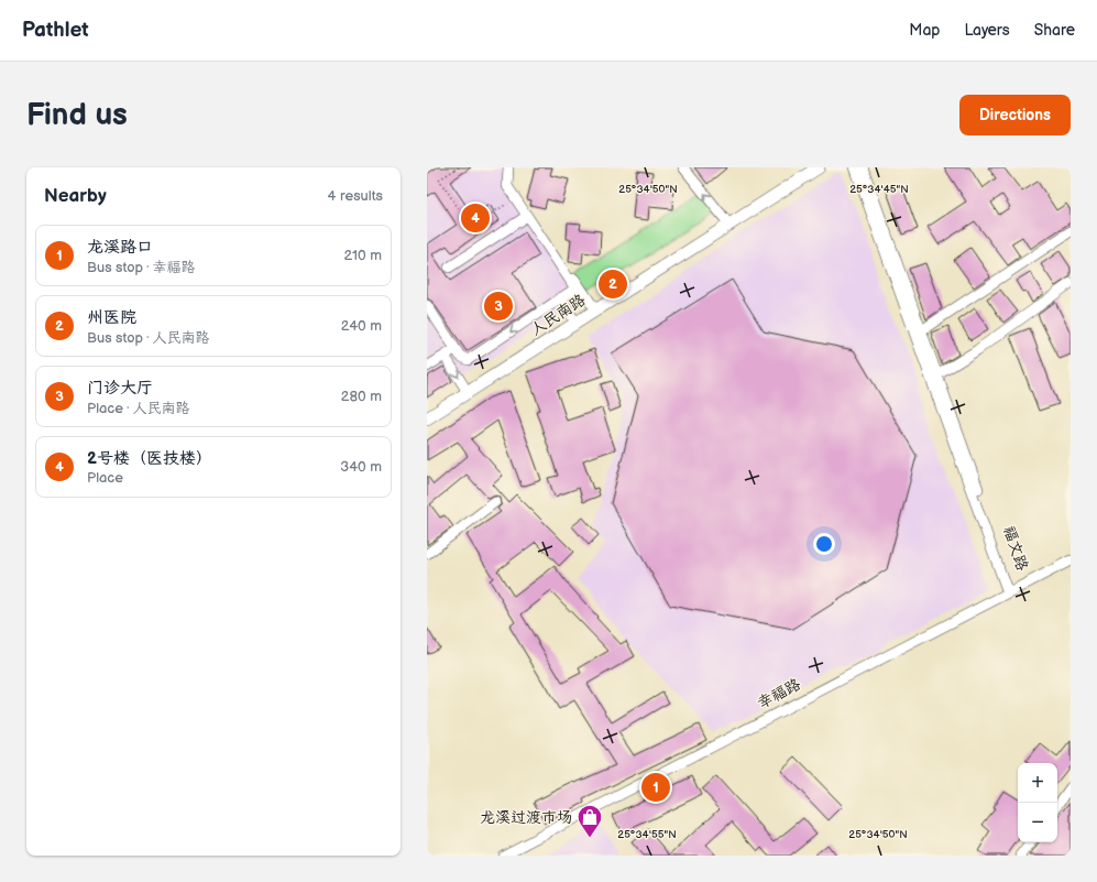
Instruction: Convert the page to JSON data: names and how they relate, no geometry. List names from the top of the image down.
{
  "streets": {
    "main road": ["人民南路"],
    "street": ["福文路", "幸福路"]
  },
  "crossings": [
    ["福文路", "幸福路"]
  ],
  "places": {
    "shop": ["龙溪过渡市场"]
  },
  "page": {
    "header": "Pathlet",
    "nav": ["Map", "Layers", "Share"],
    "buttons": "Directions",
    "title": "Find us",
    "heading": ["Nearby", "4 results"],
    "pins": [
      "4",
      "2",
      "3",
      "1"
    ],
    "list": [
      {
        "mark": "1",
        "name": "龙溪路口",
        "note": "Bus stop · 幸福路",
        "value": "210 m"
      },
      {
        "mark": "2",
        "name": "州医院",
        "note": "Bus stop · 人民南路",
        "value": "240 m"
      },
      {
        "mark": "3",
        "name": "门诊大厅",
        "note": "Place · 人民南路",
        "value": "280 m"
      },
      {
        "mark": "4",
        "name": "2号楼（医技楼）",
        "note": "Place",
        "value": "340 m"
      }
    ],
    "map_buttons": ["+", "−"]
  },
  "coordinates": ["25°34'50\"N", "25°34'45\"N", "25°34'55\"N"]
}
